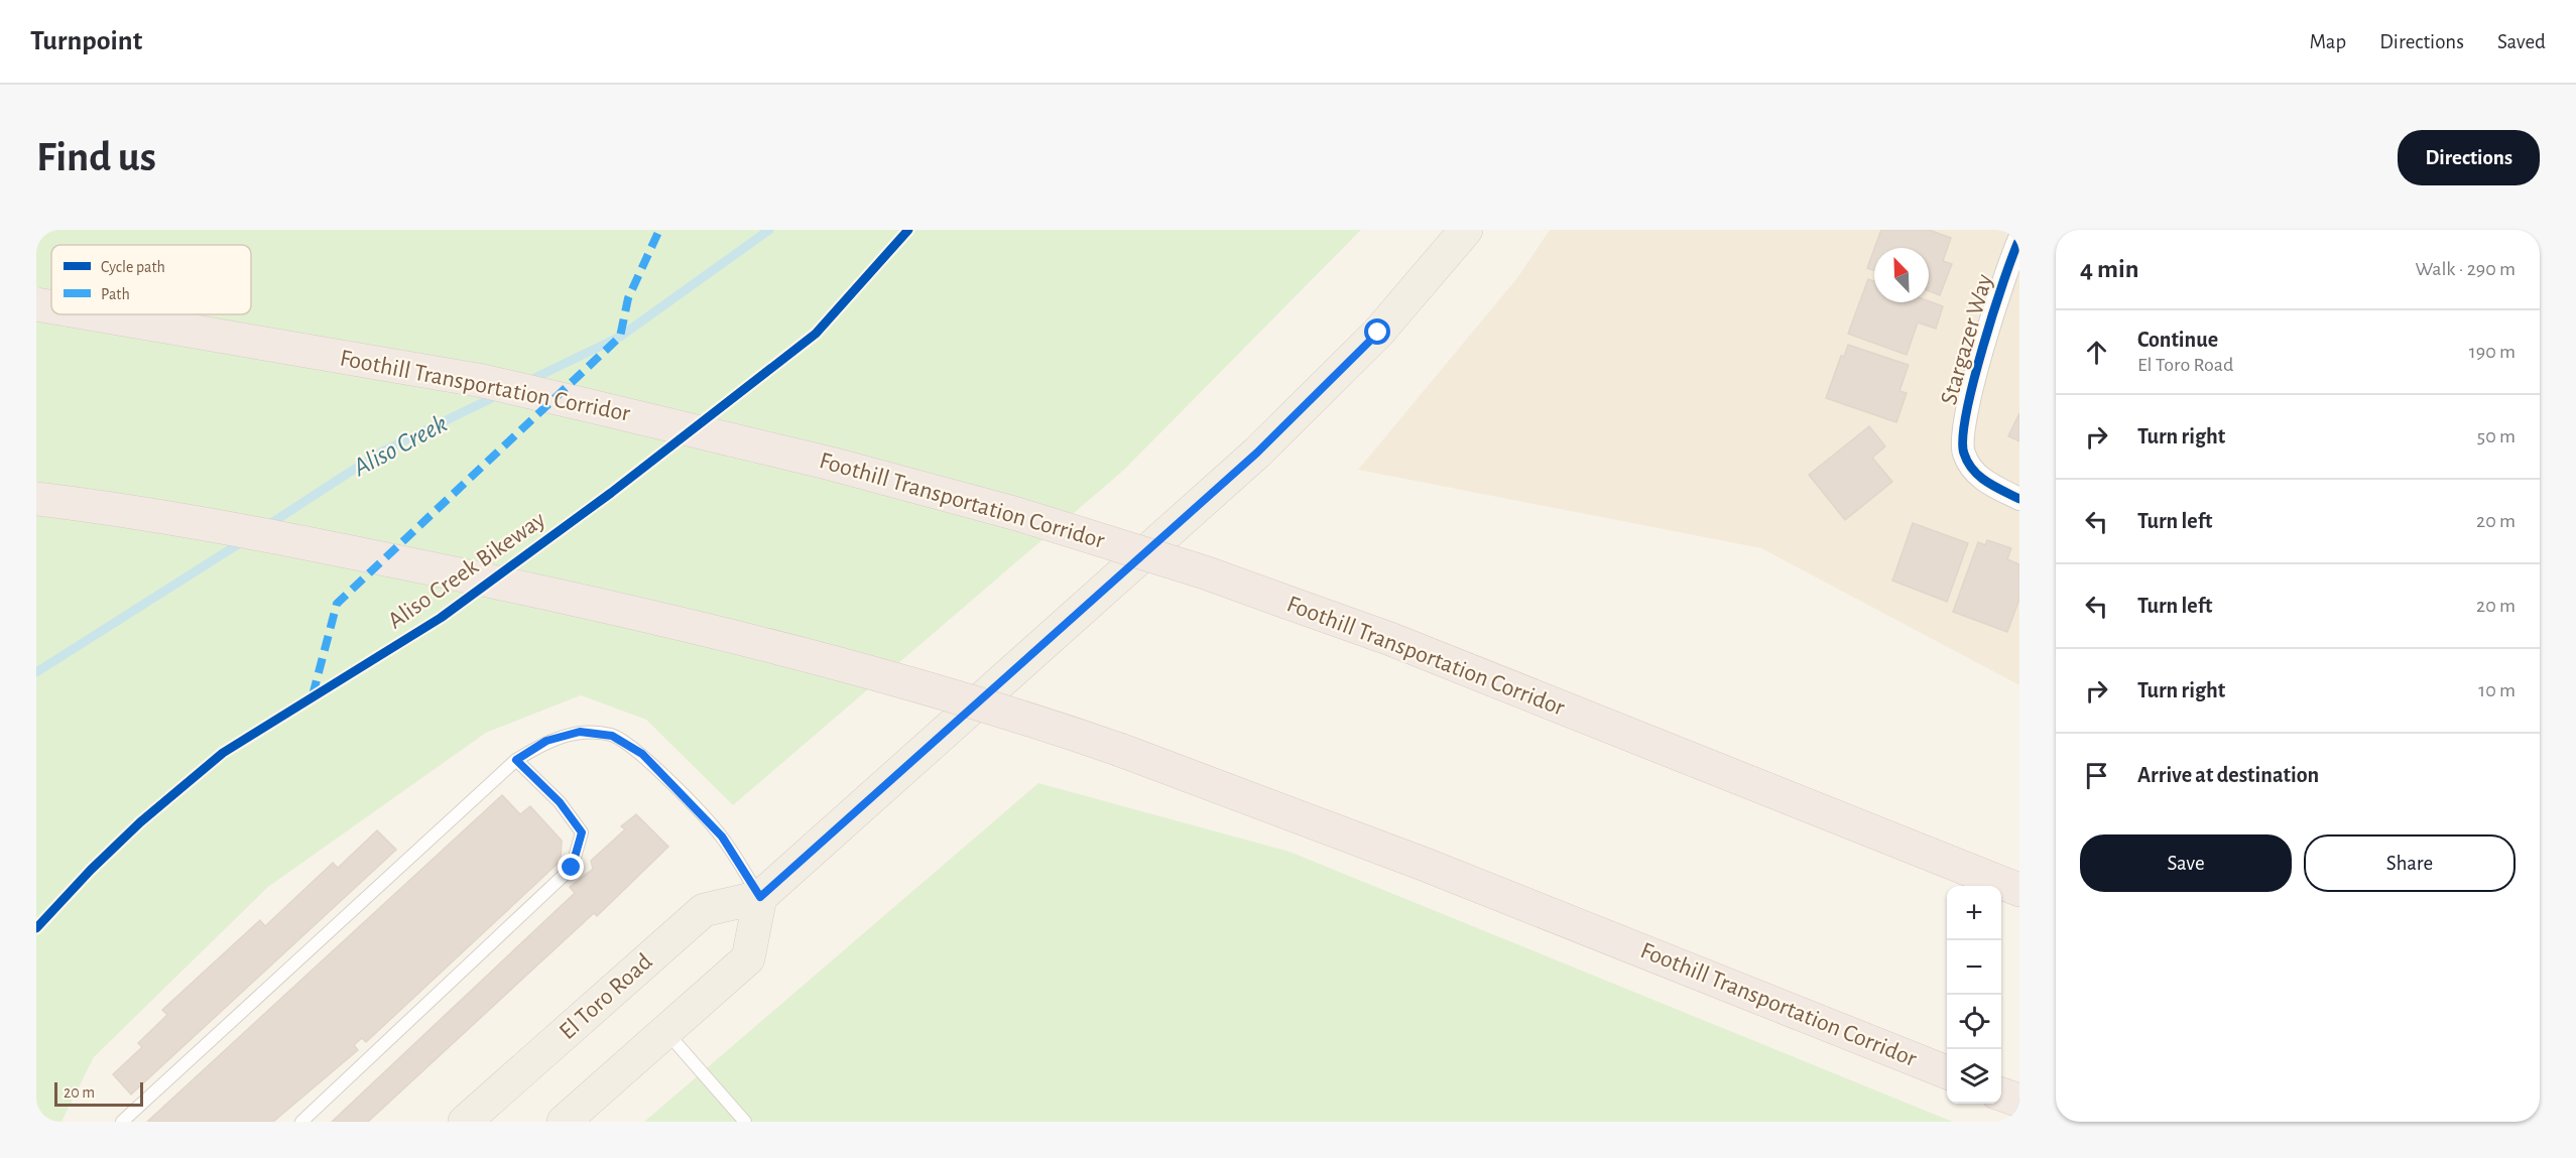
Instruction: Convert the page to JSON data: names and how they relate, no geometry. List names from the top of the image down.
{
  "streets": {
    "highway": ["Foothill Transportation Corridor"],
    "main road": ["El Toro Road"],
    "street": ["Stargazer Way"],
    "cycle path": ["Aliso Creek Bikeway"]
  },
  "water": ["Aliso Creek"],
  "legend": ["Cycle path", "Path"],
  "scale_bar": "20 m",
  "north": "top left",
  "page": {
    "header": "Turnpoint",
    "nav": ["Map", "Directions", "Saved"],
    "buttons": [
      "Directions",
      ["Save", "Share"]
    ],
    "title": "Find us",
    "heading": ["4 min", "Walk · 290 m"],
    "list": [
      ["Continue", "El Toro Road", "190 m"],
      ["Turn right", "50 m"],
      ["Turn left", "20 m"],
      ["Turn left", "20 m"],
      ["Turn right", "10 m"],
      "Arrive at destination"
    ],
    "map_buttons": ["+", "−"],
    "scale": "20 m"
  }
}
